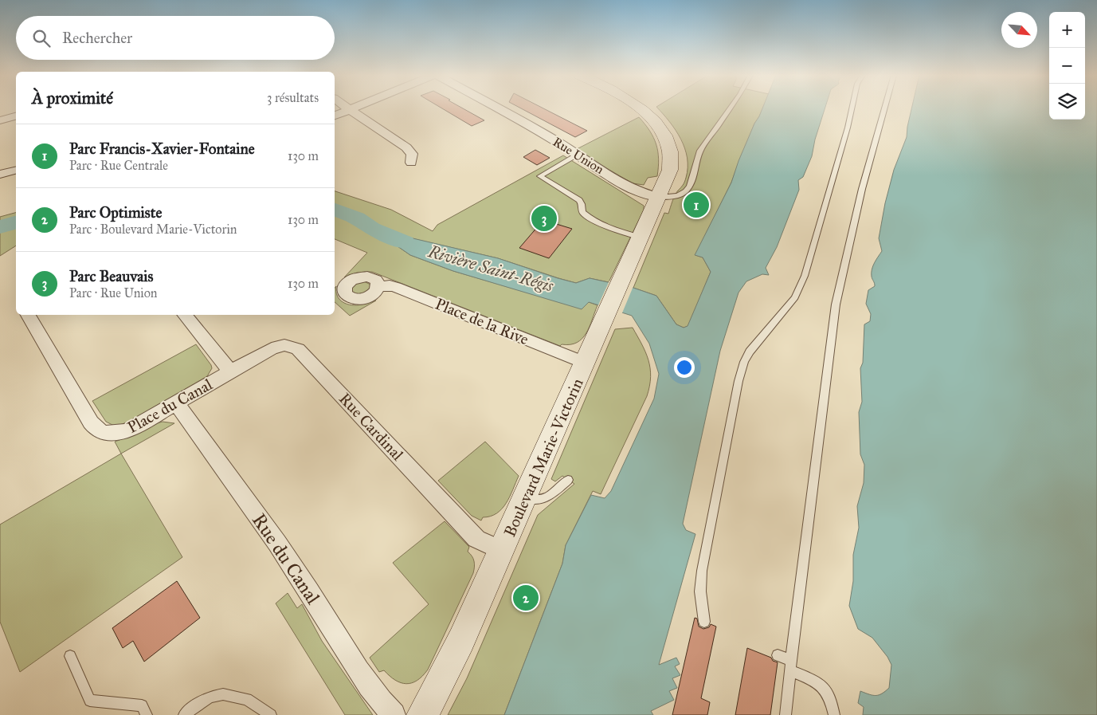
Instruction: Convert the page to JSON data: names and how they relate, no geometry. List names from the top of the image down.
{
  "streets": {
    "street": [
      "Rue Union",
      "Place de la Rive",
      "Place du Canal",
      "Rue Cardinal",
      "Boulevard Marie-Victorin",
      "Rue du Canal"
    ]
  },
  "crossings": [
    ["Rue Union", "Boulevard Marie-Victorin"],
    ["Place de la Rive", "Boulevard Marie-Victorin"],
    ["Place du Canal", "Rue Cardinal"],
    ["Place du Canal", "Rue du Canal"],
    ["Rue Cardinal", "Boulevard Marie-Victorin"]
  ],
  "water": ["Rivière Saint-Régis"],
  "north": "bottom right",
  "page": {
    "map_buttons": ["+", "−"],
    "search": "Rechercher",
    "heading": ["À proximité", "3 résultats"],
    "list": [
      {
        "mark": "1",
        "name": "Parc Francis-Xavier-Fontaine",
        "note": "Parc · Rue Centrale",
        "value": "130 m"
      },
      {
        "mark": "2",
        "name": "Parc Optimiste",
        "note": "Parc · Boulevard Marie-Victorin",
        "value": "130 m"
      },
      {
        "mark": "3",
        "name": "Parc Beauvais",
        "note": "Parc · Rue Union",
        "value": "130 m"
      }
    ],
    "pins": ["1", "3", "2"]
  }
}
